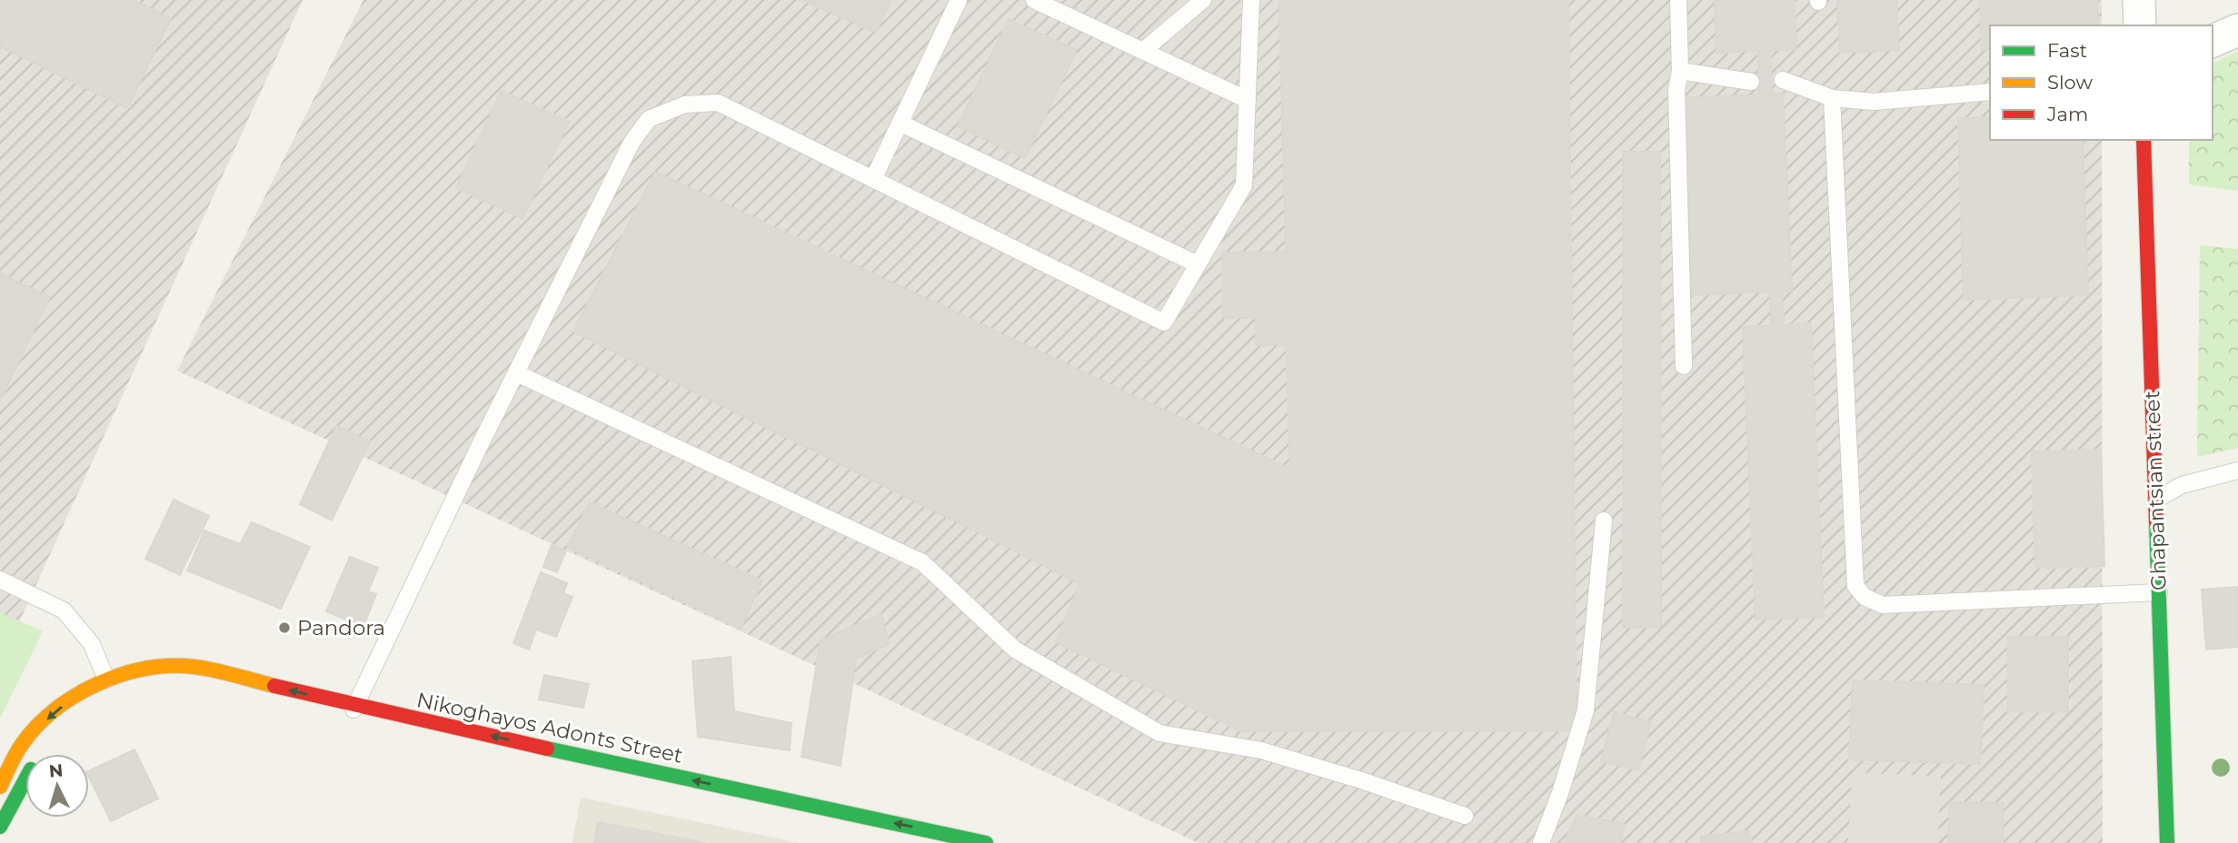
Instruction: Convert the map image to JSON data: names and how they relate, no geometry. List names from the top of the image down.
{
  "streets": {
    "street": ["Ghapantsian street", "Nikoghayos Adonts Street"]
  },
  "one_way": ["Nikoghayos Adonts Street"],
  "places": ["Pandora"],
  "legend": ["Fast", "Slow", "Jam"],
  "north": "top"
}
